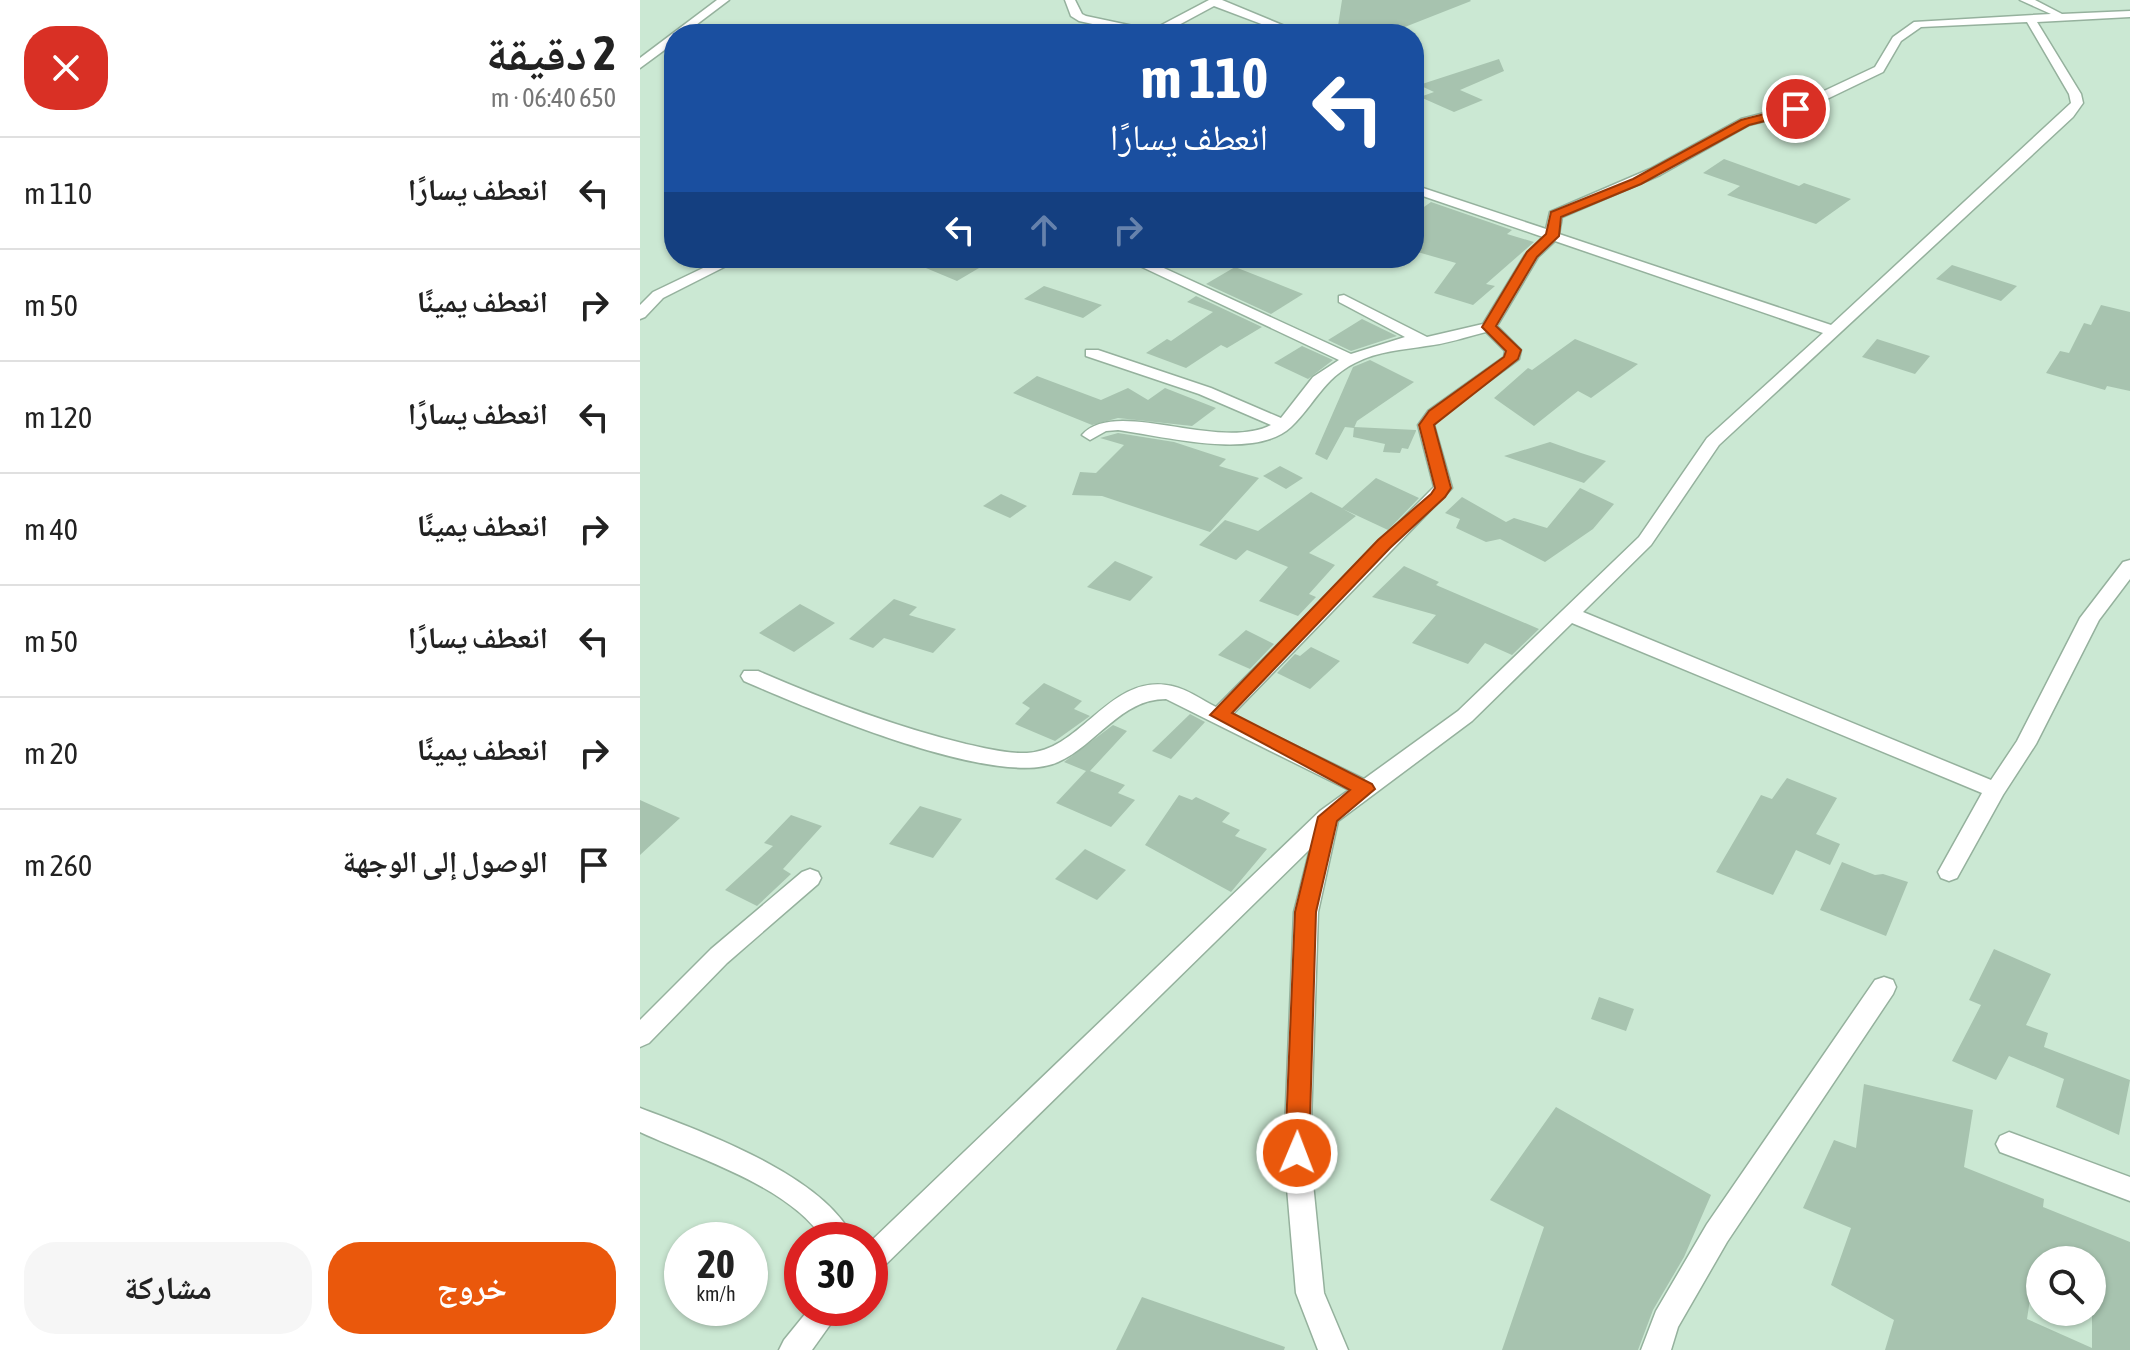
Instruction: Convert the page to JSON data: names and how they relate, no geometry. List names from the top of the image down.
{
  "page": {
    "heading": ["2 دقيقة", "650 m · 06:40"],
    "turn": ["110 m", "انعطف يسارًا"],
    "list": [
      {
        "name": "انعطف يسارًا",
        "value": "110 m"
      },
      {
        "name": "انعطف يمينًا",
        "value": "50 m"
      },
      {
        "name": "انعطف يسارًا",
        "value": "120 m"
      },
      {
        "name": "انعطف يمينًا",
        "value": "40 m"
      },
      {
        "name": "انعطف يسارًا",
        "value": "50 m"
      },
      {
        "name": "انعطف يمينًا",
        "value": "20 m"
      },
      {
        "name": "الوصول إلى الوجهة",
        "value": "260 m"
      }
    ],
    "speed": "20 km/h",
    "limit": "30",
    "buttons": ["خروج", "مشاركة"]
  }
}
